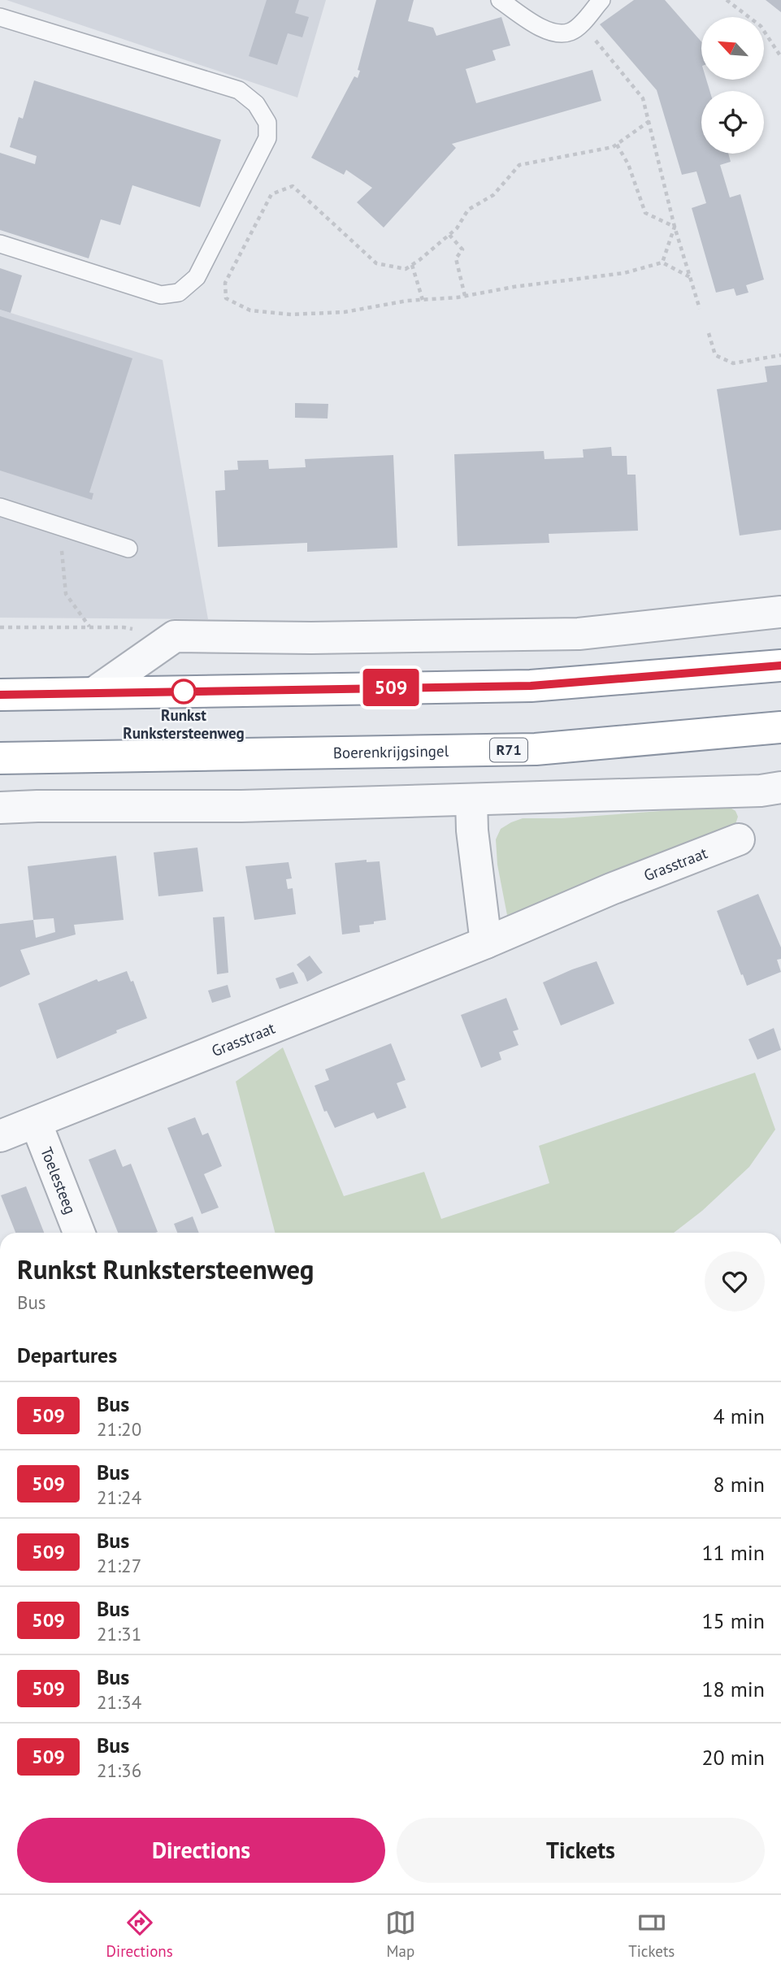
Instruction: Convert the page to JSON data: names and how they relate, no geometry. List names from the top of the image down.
{
  "streets": {
    "highway": ["R71", "Boerenkrijgsingel"],
    "street": ["Grasstraat", "Toelesteeg"]
  },
  "crossings": [
    ["Grasstraat", "Toelesteeg"]
  ],
  "places": ["Runkst Runkstersteenweg"],
  "lines": ["bus line 509"],
  "north": "top left",
  "page": {
    "on_map": "509",
    "heading": [
      ["Runkst Runkstersteenweg", "Bus"],
      "Departures"
    ],
    "list": [
      {
        "mark": "509",
        "name": "Bus",
        "note": "21:20",
        "value": "4 min"
      },
      {
        "mark": "509",
        "name": "Bus",
        "note": "21:24",
        "value": "8 min"
      },
      {
        "mark": "509",
        "name": "Bus",
        "note": "21:27",
        "value": "11 min"
      },
      {
        "mark": "509",
        "name": "Bus",
        "note": "21:31",
        "value": "15 min"
      },
      {
        "mark": "509",
        "name": "Bus",
        "note": "21:34",
        "value": "18 min"
      },
      {
        "mark": "509",
        "name": "Bus",
        "note": "21:36",
        "value": "20 min"
      }
    ],
    "buttons": ["Directions", "Tickets"],
    "tabs": ["Directions", "Map", "Tickets"]
  }
}
